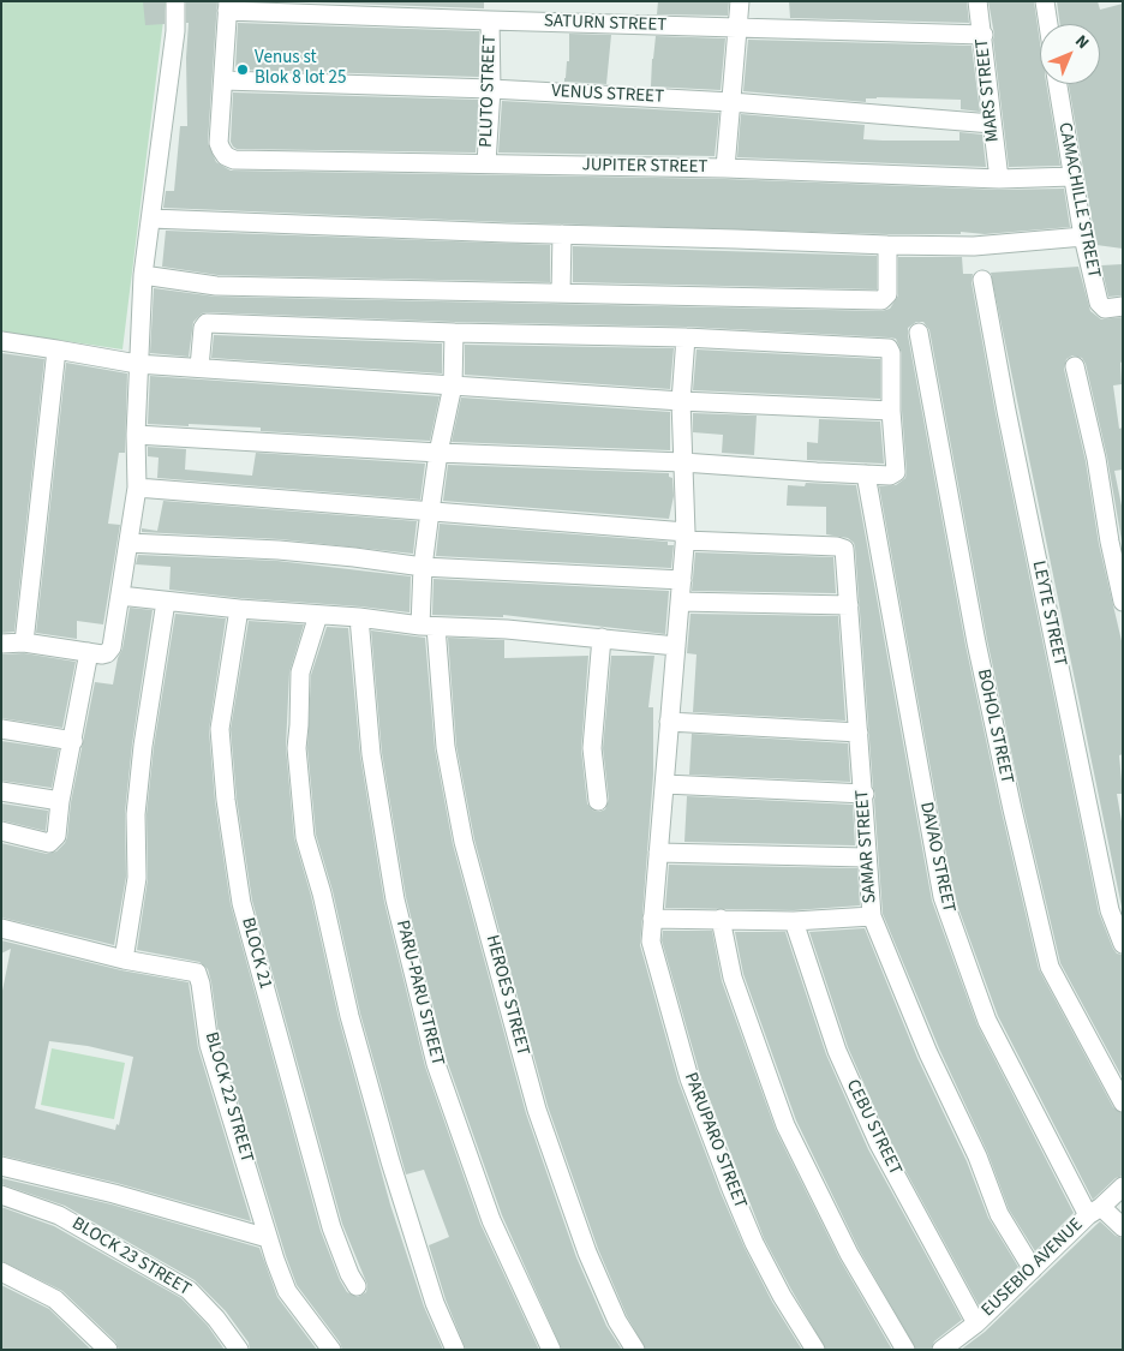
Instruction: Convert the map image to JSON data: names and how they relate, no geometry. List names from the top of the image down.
{
  "streets": {
    "street": [
      "SATURN STREET",
      "MARS STREET",
      "PLUTO STREET",
      "VENUS STREET",
      "JUPITER STREET",
      "CAMACHILLE STREET",
      "LEYTE STREET",
      "BOHOL STREET",
      "SAMAR STREET",
      "DAVAO STREET",
      "BLOCK 21",
      "PARU-PARU STREET",
      "HEROES STREET",
      "BLOCK 22 STREET",
      "CEBU STREET",
      "PARUPARO STREET",
      "BLOCK 23 STREET",
      "EUSEBIO AVENUE"
    ]
  },
  "crossings": [
    ["SATURN STREET", "MARS STREET"],
    ["SATURN STREET", "PLUTO STREET"],
    ["MARS STREET", "VENUS STREET"],
    ["MARS STREET", "JUPITER STREET"],
    ["PLUTO STREET", "VENUS STREET"],
    ["PLUTO STREET", "JUPITER STREET"],
    ["VENUS STREET", "JUPITER STREET"],
    ["JUPITER STREET", "CAMACHILLE STREET"],
    ["SAMAR STREET", "PARUPARO STREET"],
    ["SAMAR STREET", "EUSEBIO AVENUE"],
    ["DAVAO STREET", "EUSEBIO AVENUE"],
    ["CEBU STREET", "EUSEBIO AVENUE"]
  ],
  "places": ["Venus st Blok 8 lot 25"],
  "north": "top right"
}
